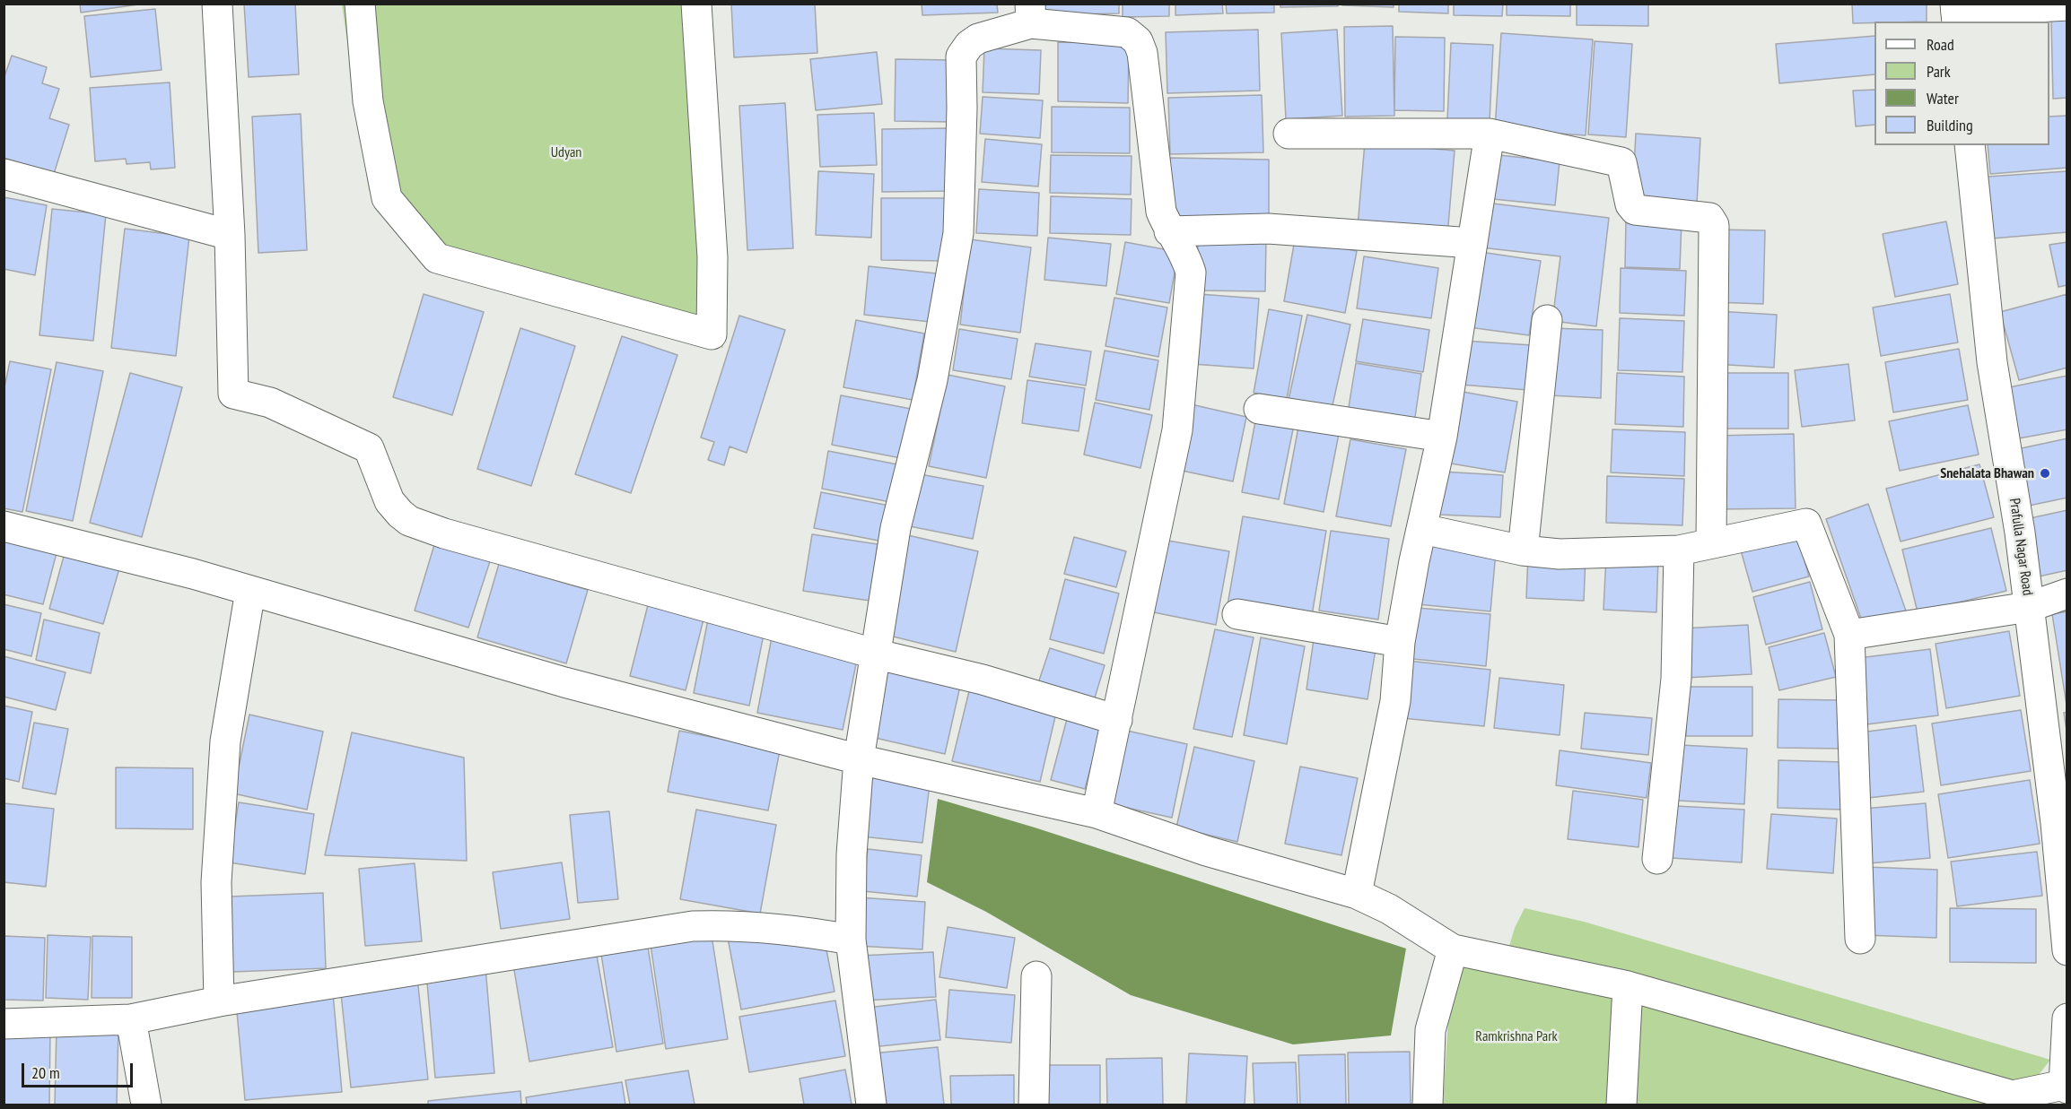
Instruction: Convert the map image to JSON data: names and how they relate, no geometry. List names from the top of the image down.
{
  "streets": {
    "street": ["Prafulla Nagar Road"]
  },
  "parks": ["Udyan", "Ramkrishna Park"],
  "places": ["Snehalata Bhawan"],
  "legend": [
    "Road",
    "Park",
    "Water",
    "Building"
  ],
  "scale_bar": "20 m"
}
